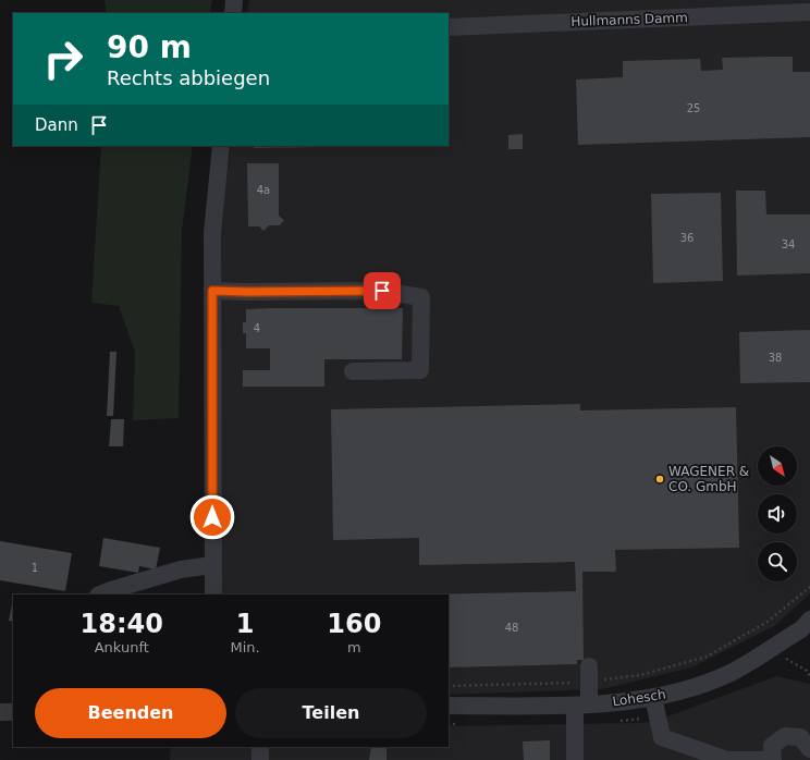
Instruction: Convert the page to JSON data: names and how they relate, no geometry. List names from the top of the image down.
{
  "streets": {
    "street": ["Hullmanns Damm", "Lohesch"]
  },
  "places": ["WAGENER & CO. GmbH"],
  "house_numbers": [
    "25",
    "4a",
    "36",
    "34",
    "4",
    "38",
    "1",
    "48"
  ],
  "north": "bottom right",
  "page": {
    "turn": ["90 m", "Rechts abbiegen"],
    "then": "Dann",
    "eta": [
      "18:40",
      "Ankunft",
      "1",
      "Min.",
      "160",
      "m"
    ],
    "buttons": ["Beenden", "Teilen"]
  }
}
